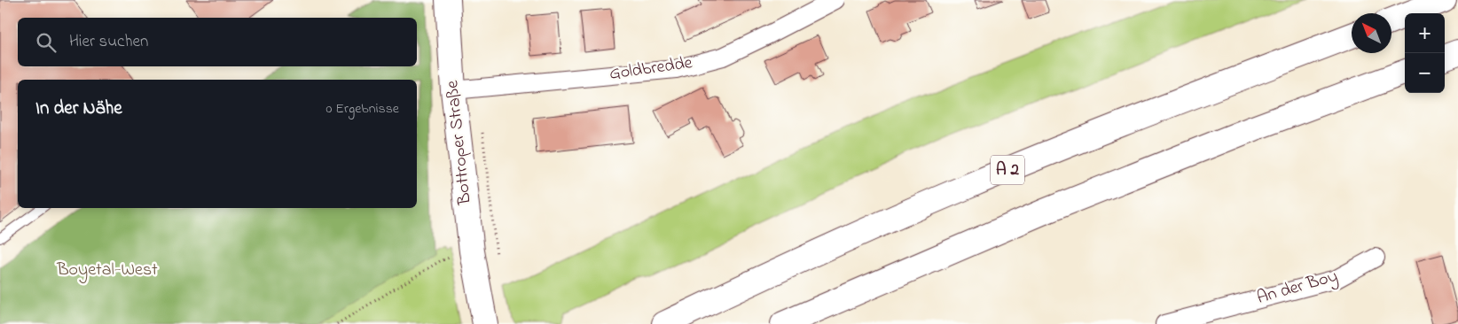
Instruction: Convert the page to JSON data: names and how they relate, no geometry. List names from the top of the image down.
{
  "streets": {
    "main road": ["Bottroper Straße", "A 2"],
    "street": ["Goldbredde", "An der Boy"]
  },
  "crossings": [
    ["Goldbredde", "Bottroper Straße"]
  ],
  "parks": ["Boyetal-West"],
  "north": "top left",
  "page": {
    "map_buttons": ["+", "−"],
    "search": "Hier suchen",
    "heading": ["In der Nähe", "0 Ergebnisse"]
  }
}
